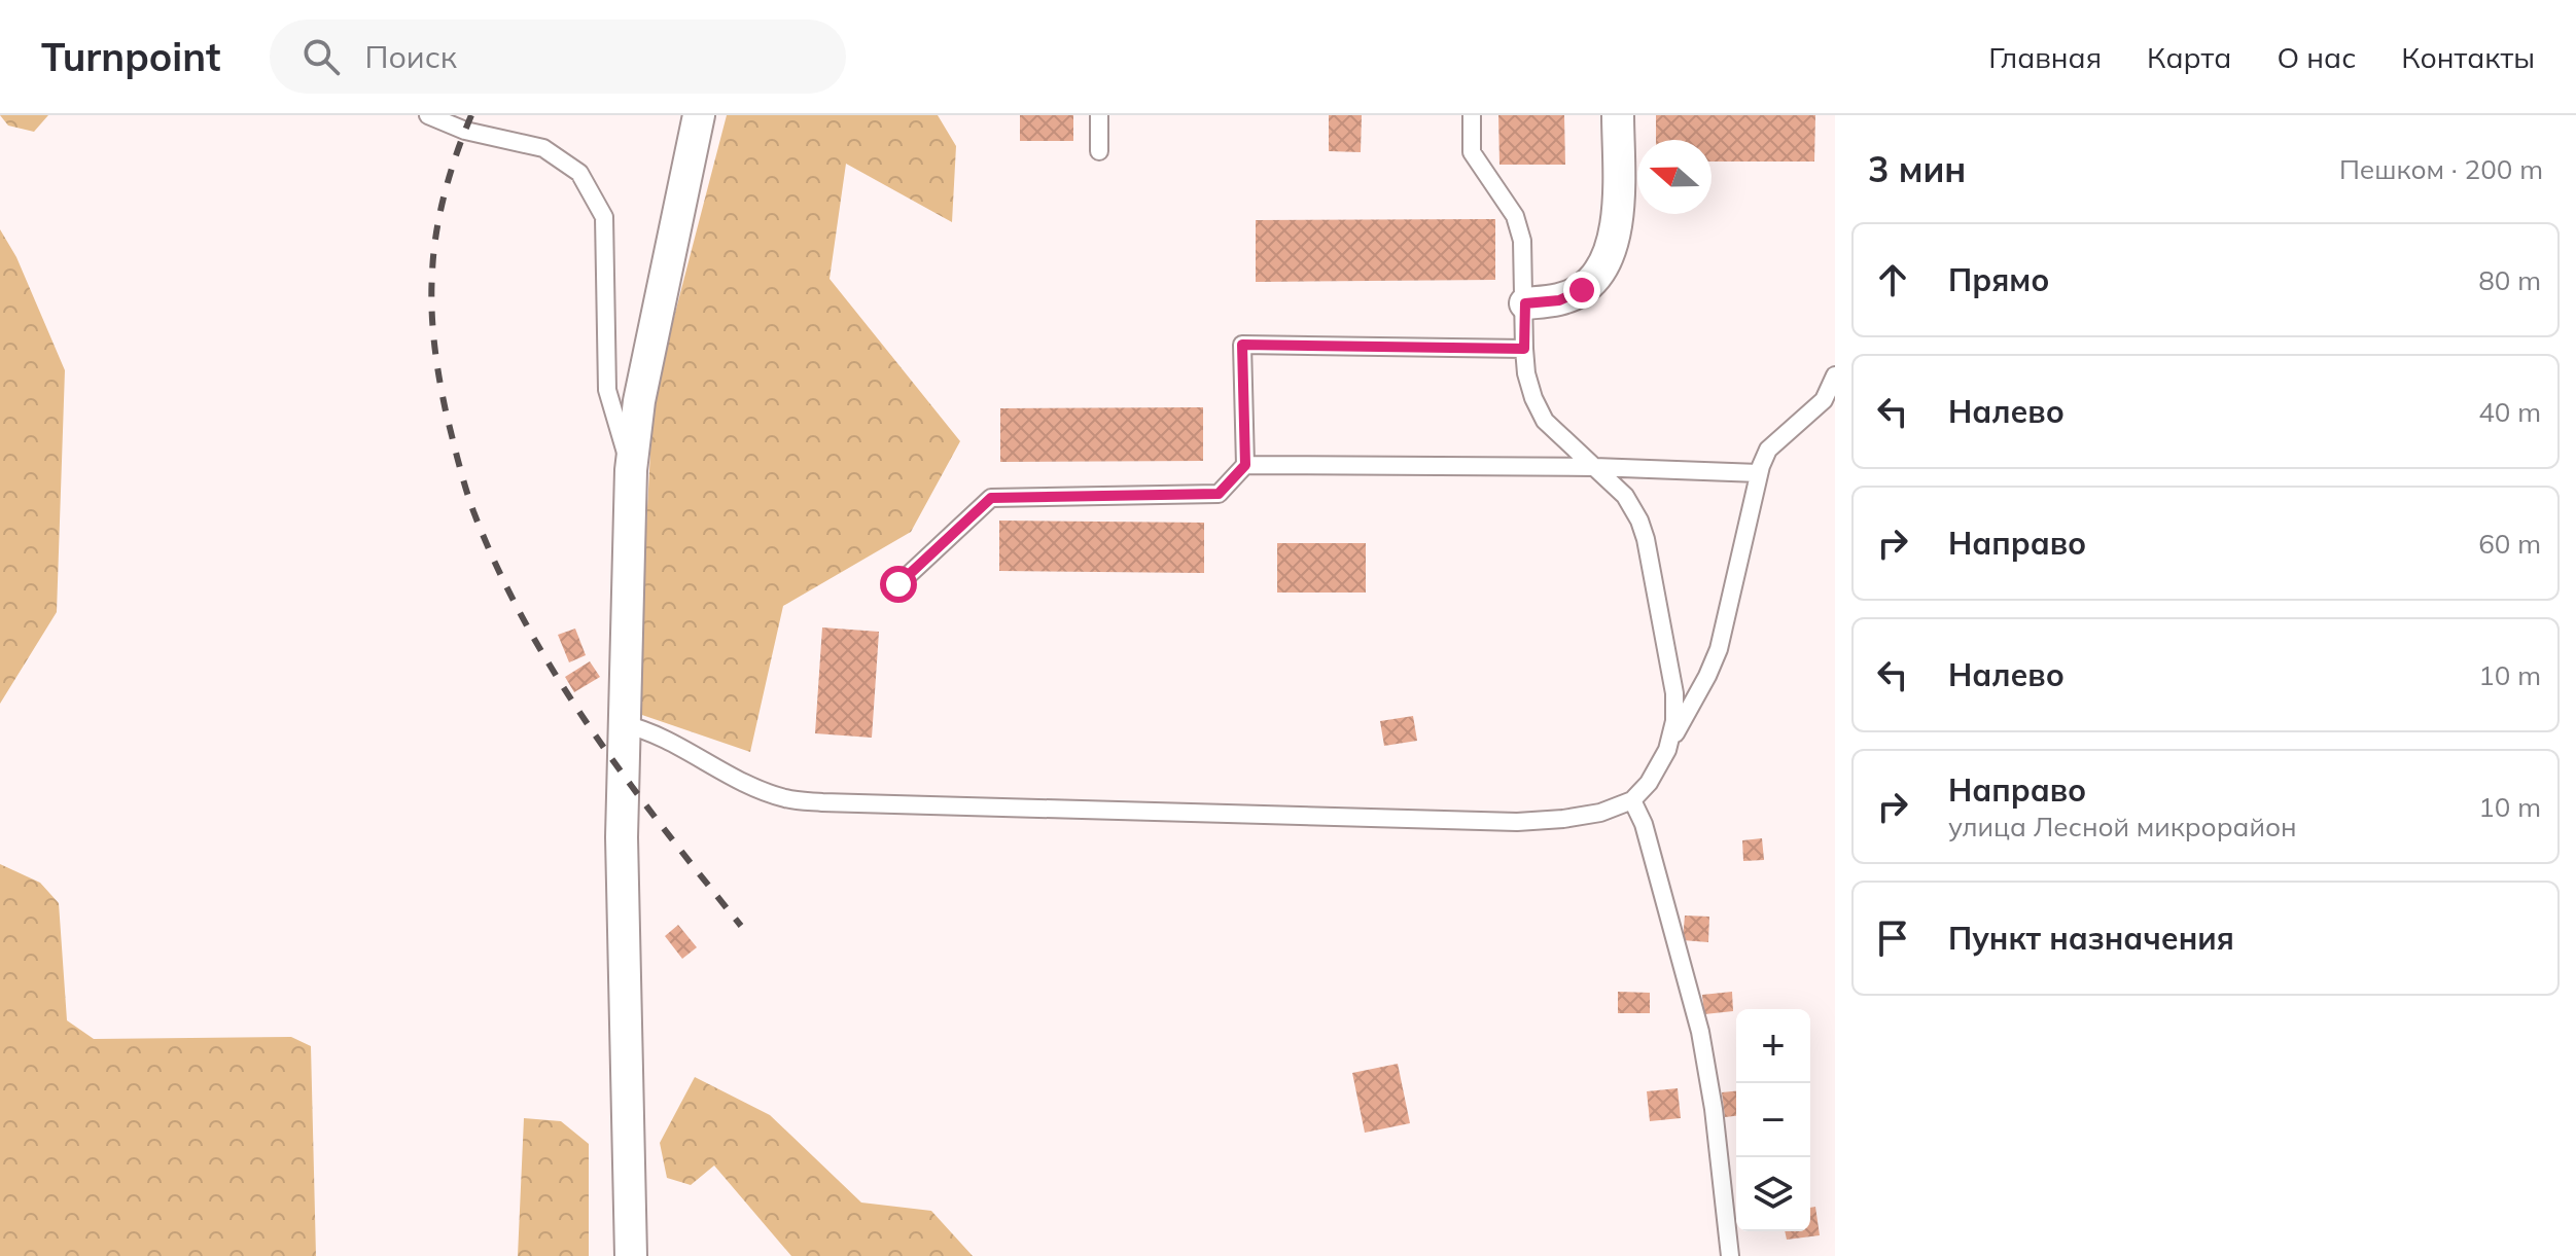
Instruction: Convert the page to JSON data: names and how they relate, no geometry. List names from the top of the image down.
{
  "north": "left",
  "page": {
    "header": "Turnpoint",
    "search": "Поиск",
    "nav": [
      "Главная",
      "Карта",
      "О нас",
      "Контакты"
    ],
    "heading": ["3 мин", "Пешком · 200 m"],
    "list": [
      ["Прямо", "80 m"],
      ["Налево", "40 m"],
      ["Направо", "60 m"],
      ["Налево", "10 m"],
      ["Направо", "улица Лесной микрорайон", "10 m"],
      "Пункт назначения"
    ],
    "map_buttons": ["+", "−"]
  }
}
